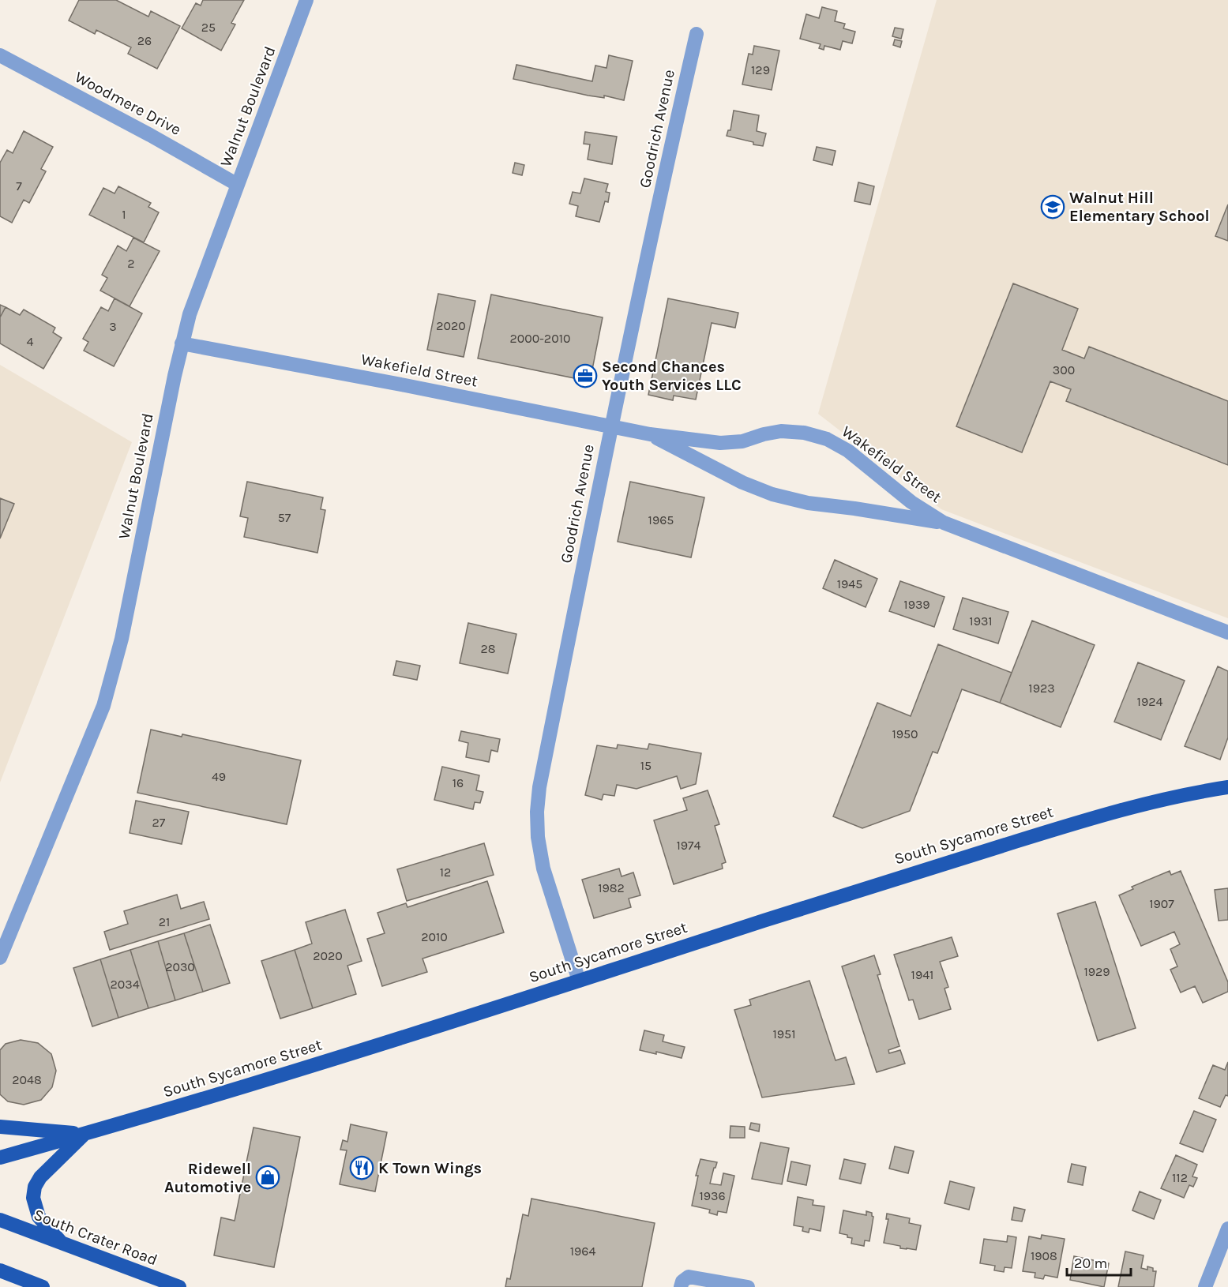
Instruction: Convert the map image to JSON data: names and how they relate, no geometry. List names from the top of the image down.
{
  "streets": {
    "main road": ["South Sycamore Street", "South Crater Road"],
    "street": [
      "Woodmere Drive",
      "Walnut Boulevard",
      "Goodrich Avenue",
      "Wakefield Street"
    ]
  },
  "crossings": [
    ["Woodmere Drive", "Walnut Boulevard"],
    ["Walnut Boulevard", "Wakefield Street"],
    ["Goodrich Avenue", "Wakefield Street"],
    ["Goodrich Avenue", "South Sycamore Street"]
  ],
  "places": {
    "school or university": ["Walnut Hill Elementary School"],
    "office": ["Second Chances Youth Services LLC"],
    "restaurant": ["K Town Wings"],
    "shop": ["Ridewell Automotive"]
  },
  "house_numbers": [
    "25",
    "26",
    "129",
    "7",
    "1",
    "2",
    "2020",
    "3",
    "2000-2010",
    "4",
    "300",
    "57",
    "1965",
    "1945",
    "1939",
    "1931",
    "28",
    "1923",
    "1924",
    "1950",
    "15",
    "49",
    "16",
    "27",
    "1974",
    "12",
    "1982",
    "1907",
    "21",
    "2010",
    "2020",
    "2030",
    "1929",
    "1941",
    "2034",
    "1951",
    "2048",
    "112",
    "1936",
    "1964",
    "1908"
  ],
  "scale_bar": "20 m"
}
